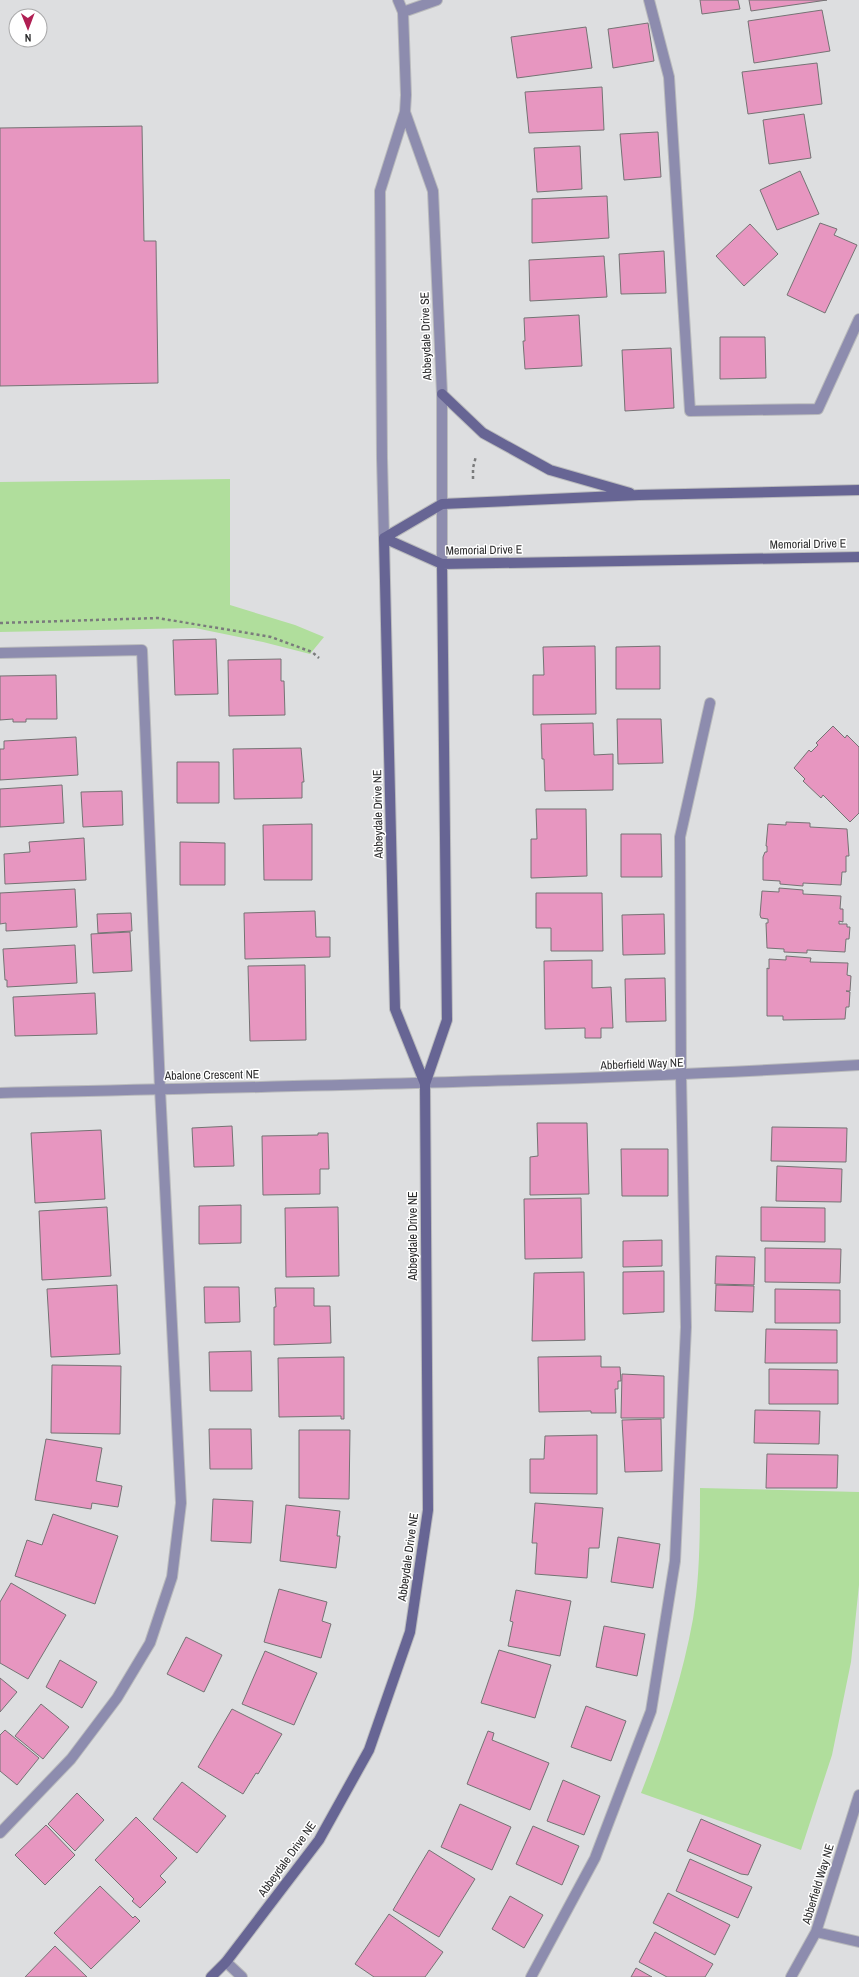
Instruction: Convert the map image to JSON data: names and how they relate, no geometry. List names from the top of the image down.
{
  "streets": {
    "street": [
      "Abbeydale Drive SE",
      "Memorial Drive E",
      "Abbeydale Drive NE",
      "Abberfield Way NE",
      "Abalone Crescent NE"
    ]
  },
  "crossings": [
    ["Abbeydale Drive SE", "Memorial Drive E"],
    ["Abbeydale Drive SE", "Abbeydale Drive NE"],
    ["Memorial Drive E", "Abbeydale Drive NE"],
    ["Abbeydale Drive NE", "Abberfield Way NE"],
    ["Abbeydale Drive NE", "Abalone Crescent NE"],
    ["Abberfield Way NE", "Abalone Crescent NE"]
  ],
  "north": "bottom"
}
